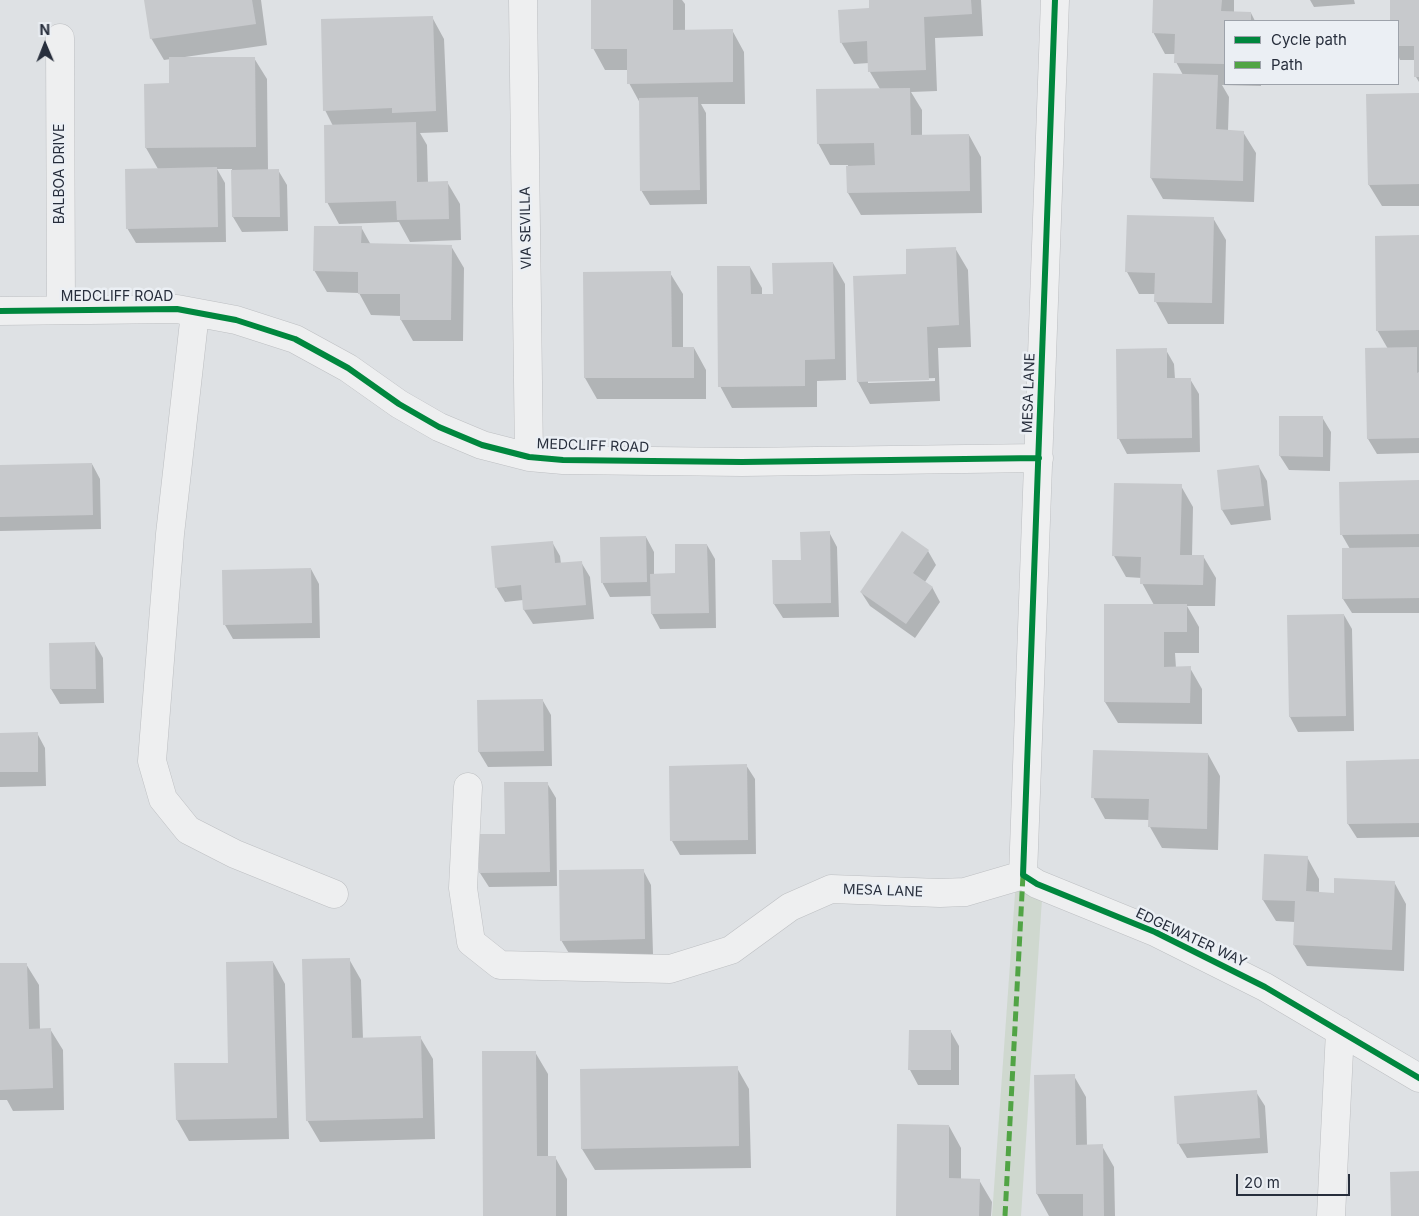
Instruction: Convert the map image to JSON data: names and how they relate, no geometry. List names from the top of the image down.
{
  "streets": {
    "street": [
      "BALBOA DRIVE",
      "VIA SEVILLA",
      "MEDCLIFF ROAD",
      "MESA LANE",
      "EDGEWATER WAY"
    ]
  },
  "crossings": [
    ["BALBOA DRIVE", "MEDCLIFF ROAD"],
    ["VIA SEVILLA", "MEDCLIFF ROAD"],
    ["MEDCLIFF ROAD", "MESA LANE"],
    ["MESA LANE", "EDGEWATER WAY"]
  ],
  "legend": ["Cycle path", "Path"],
  "scale_bar": "20 m",
  "north": "top"
}
